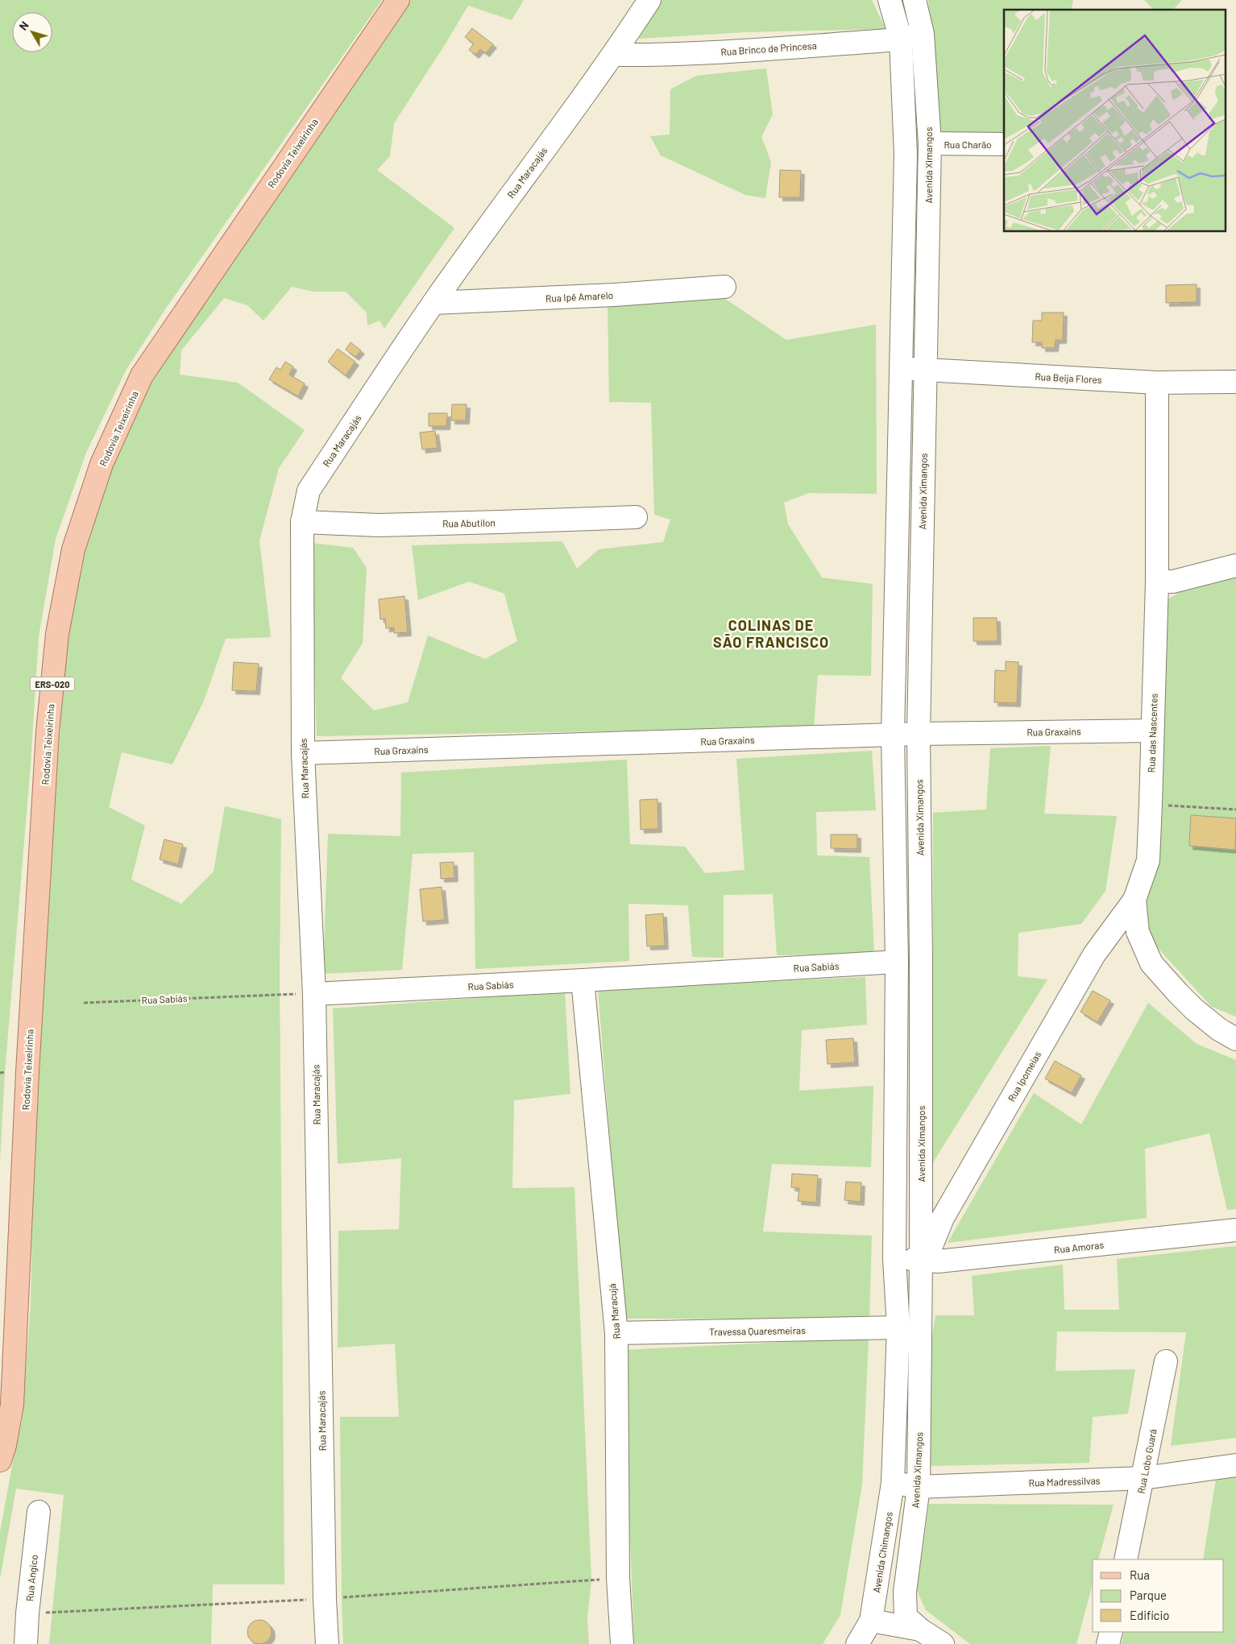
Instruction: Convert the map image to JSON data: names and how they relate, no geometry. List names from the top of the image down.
{
  "streets": {
    "main road": ["Rodovia Teixeirinha", "ERS-020"],
    "street": [
      "Rua Brinco de Princesa",
      "Rua Charão",
      "Avenida Ximangos",
      "Rua Maracajás",
      "Rua Ipê Amarelo",
      "Rua Beija Flores",
      "Rua Abutilon",
      "Rua Graxains",
      "Rua das Nascentes",
      "Rua Sabiás",
      "Rua Ipomeias",
      "Rua Amoras",
      "Rua Maracujá",
      "Travessa Quaresmeiras",
      "Rua Lobo Guará",
      "Rua Madressilvas",
      "Avenida Chimangos",
      "Rua Angico"
    ]
  },
  "crossings": [
    ["Rua Brinco de Princesa", "Avenida Ximangos"],
    ["Rua Brinco de Princesa", "Rua Maracajás"],
    ["Rua Charão", "Avenida Ximangos"],
    ["Avenida Ximangos", "Rua Beija Flores"],
    ["Avenida Ximangos", "Rua Graxains"],
    ["Avenida Ximangos", "Rua Ipomeias"],
    ["Avenida Ximangos", "Rua Amoras"],
    ["Avenida Ximangos", "Rua Madressilvas"],
    ["Avenida Ximangos", "Avenida Chimangos"],
    ["Rua Maracajás", "Rua Ipê Amarelo"],
    ["Rua Maracajás", "Rua Abutilon"],
    ["Rua Maracajás", "Rua Graxains"],
    ["Rua Maracajás", "Rua Sabiás"],
    ["Rua Beija Flores", "Rua das Nascentes"],
    ["Rua Graxains", "Rua das Nascentes"],
    ["Rua das Nascentes", "Rua Ipomeias"],
    ["Rua Sabiás", "Rua Maracujá"],
    ["Rua Ipomeias", "Rua Amoras"],
    ["Rua Maracujá", "Travessa Quaresmeiras"],
    ["Rua Lobo Guará", "Rua Madressilvas"],
    ["Rua Madressilvas", "Avenida Chimangos"]
  ],
  "districts": ["COLINAS DE SÃO FRANCISCO"],
  "legend": ["Rua", "Parque", "Edifício"],
  "north": "top left"
}
